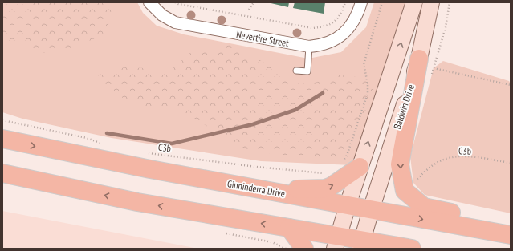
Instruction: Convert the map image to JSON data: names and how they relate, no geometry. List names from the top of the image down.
{
  "streets": {
    "main road": ["Baldwin Drive", "Ginninderra Drive"],
    "street": ["Nevertire Street"],
    "path": ["C3b"]
  },
  "crossings": [
    ["Baldwin Drive", "Ginninderra Drive"]
  ]
}
